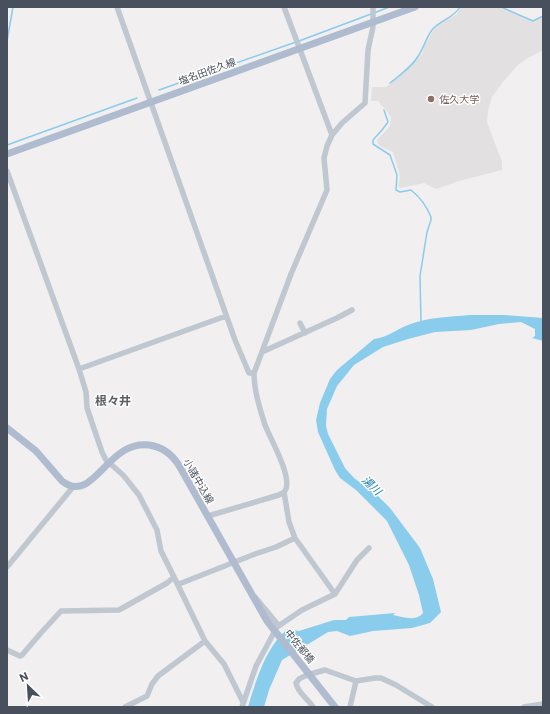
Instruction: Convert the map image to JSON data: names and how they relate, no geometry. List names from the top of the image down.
{
  "streets": {
    "main road": ["塩名田佐久線", "小諸中込線", "中佐都橋"]
  },
  "crossings": [
    ["小諸中込線", "中佐都橋"]
  ],
  "districts": ["根々井"],
  "water": ["湯川"],
  "places": ["佐久大学"],
  "north": "top left"
}
